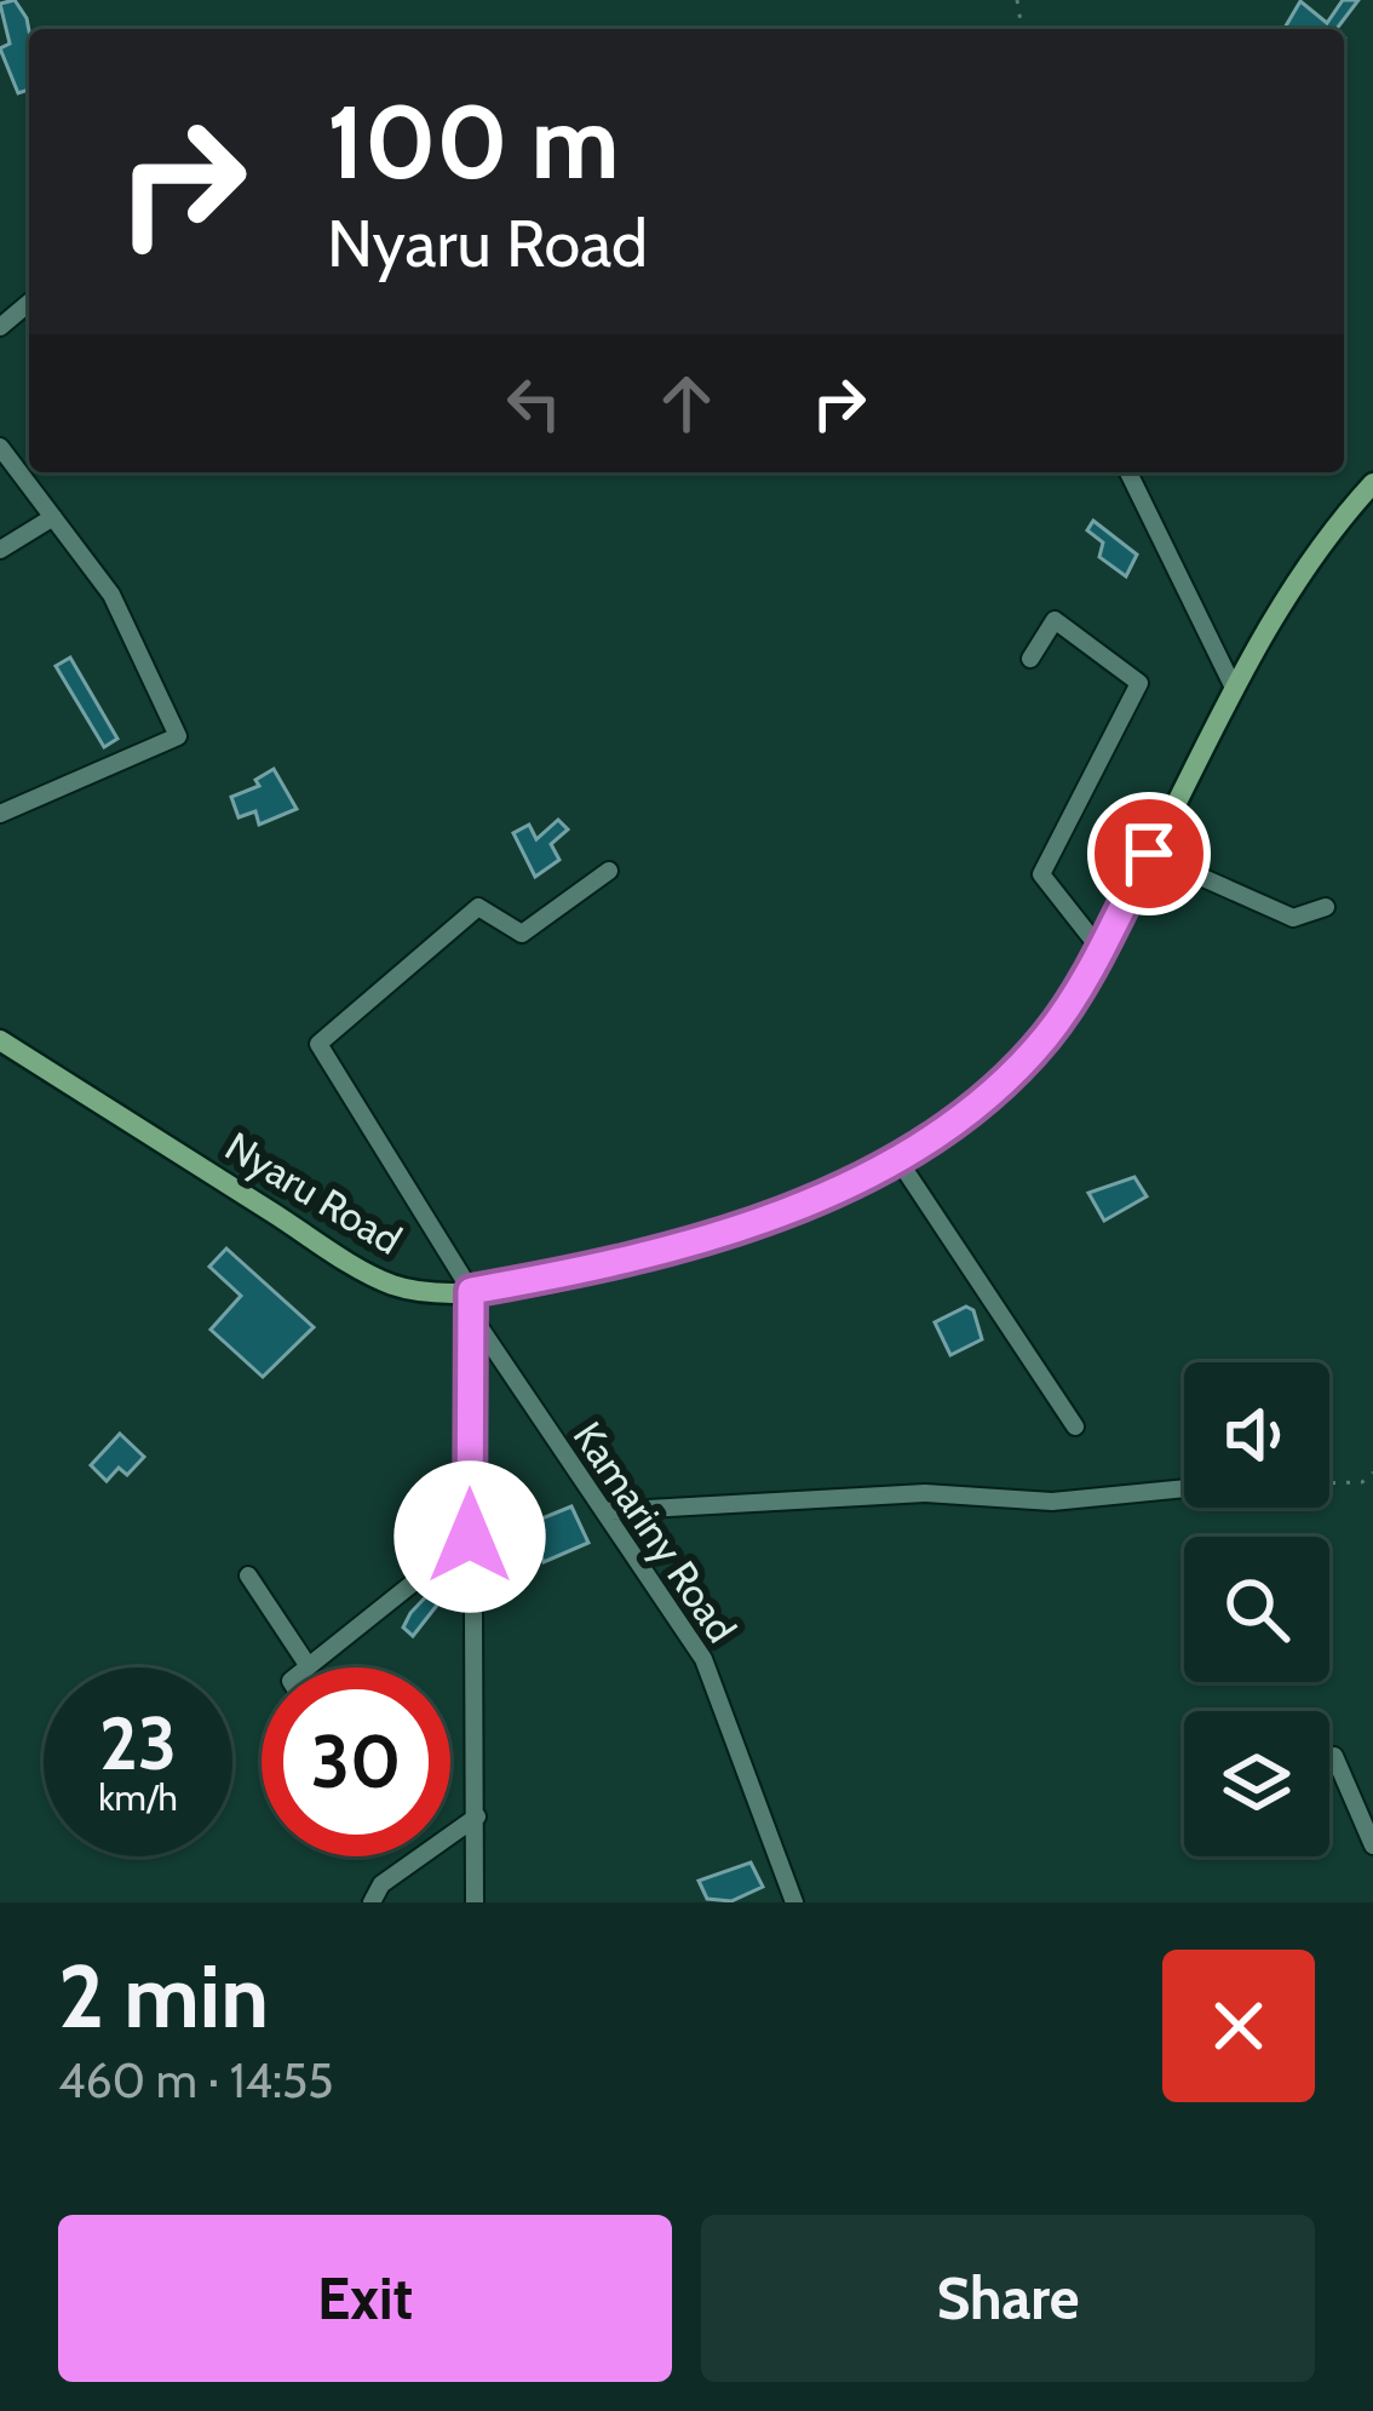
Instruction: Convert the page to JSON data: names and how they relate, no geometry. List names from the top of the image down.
{
  "streets": {
    "main road": ["Nyaru Road"],
    "street": ["Kamariny Road"]
  },
  "page": {
    "turn": ["100 m", "Nyaru Road"],
    "speed": "23 km/h",
    "limit": "30",
    "heading": ["2 min", "460 m · 14:55"],
    "buttons": ["Exit", "Share"]
  }
}
